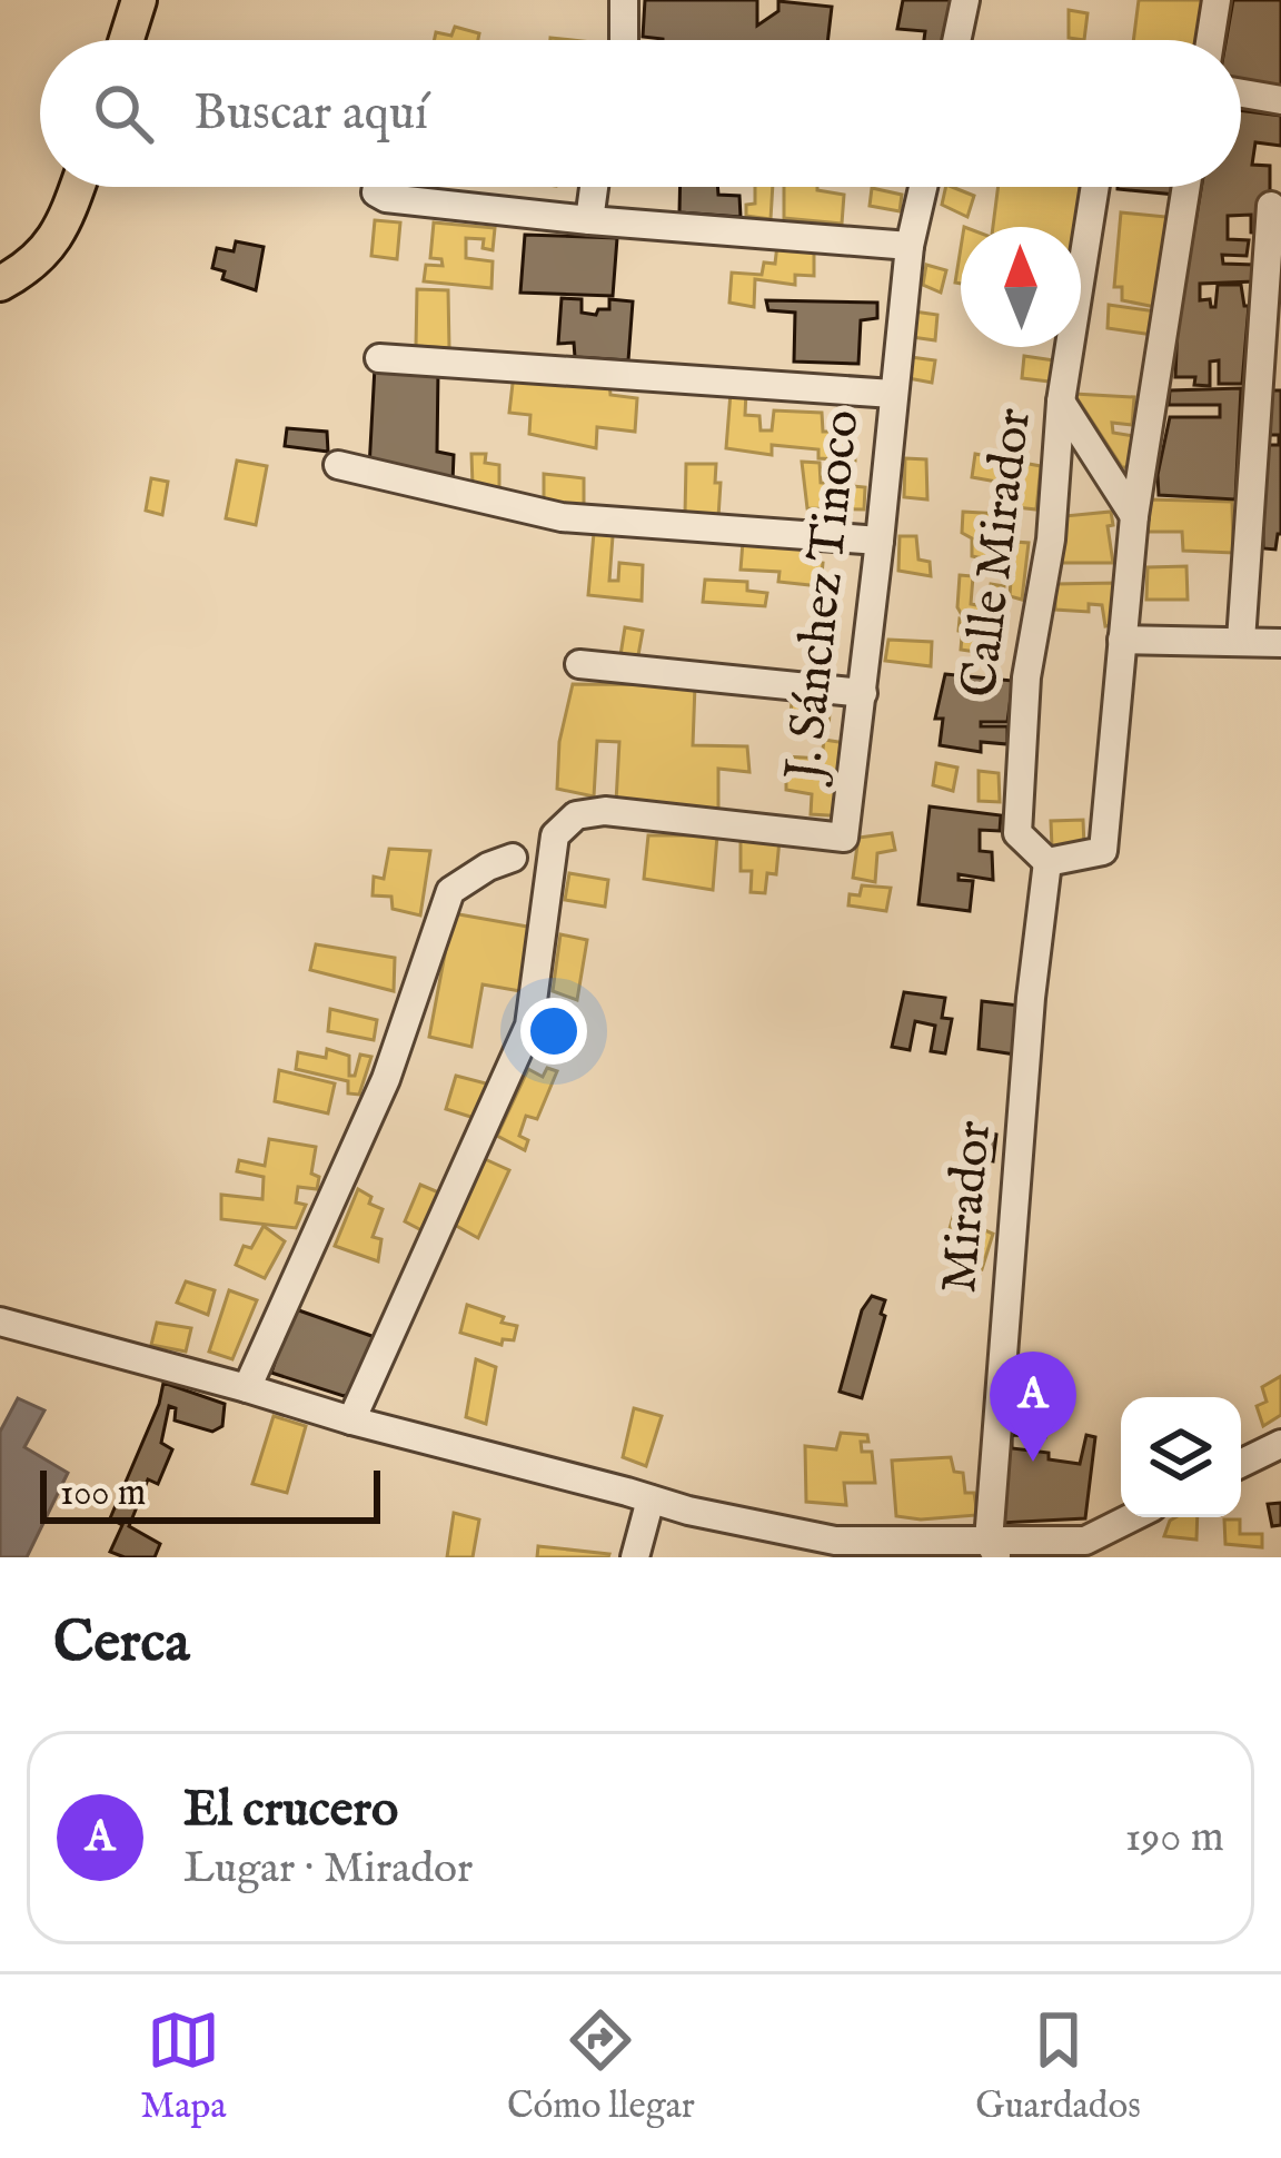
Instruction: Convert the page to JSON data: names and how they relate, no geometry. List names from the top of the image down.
{
  "streets": {
    "street": ["Calle Mirador", "J. Sánchez Tinoco", "Mirador"]
  },
  "crossings": [
    ["Calle Mirador", "Mirador"]
  ],
  "scale_bar": "100 m",
  "north": "top",
  "page": {
    "search": "Buscar aquí",
    "pins": "A",
    "scale": "100 m",
    "heading": "Cerca",
    "list": [
      {
        "mark": "A",
        "name": "El crucero",
        "note": "Lugar · Mirador",
        "value": "190 m"
      }
    ],
    "nav": ["Mapa", "Cómo llegar", "Guardados"]
  }
}
